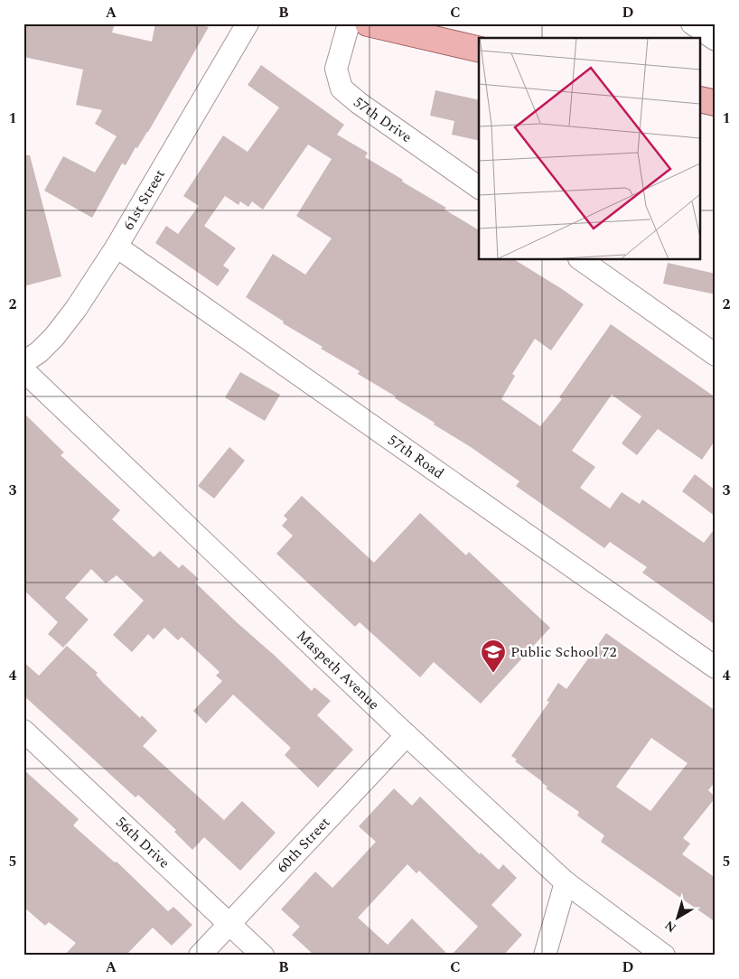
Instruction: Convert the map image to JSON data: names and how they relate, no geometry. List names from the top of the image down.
{
  "streets": {
    "street": [
      "57th Drive",
      "61st Street",
      "57th Road",
      "Maspeth Avenue",
      "56th Drive",
      "60th Street"
    ]
  },
  "crossings": [
    ["61st Street", "57th Road"],
    ["Maspeth Avenue", "60th Street"],
    ["56th Drive", "60th Street"]
  ],
  "places": {
    "school or university": ["Public School 72"]
  },
  "north": "bottom left",
  "grid": {
    "columns": [
      "A",
      "B",
      "C",
      "D"
    ],
    "rows": [
      "1",
      "2",
      "3",
      "4",
      "5"
    ]
  }
}
